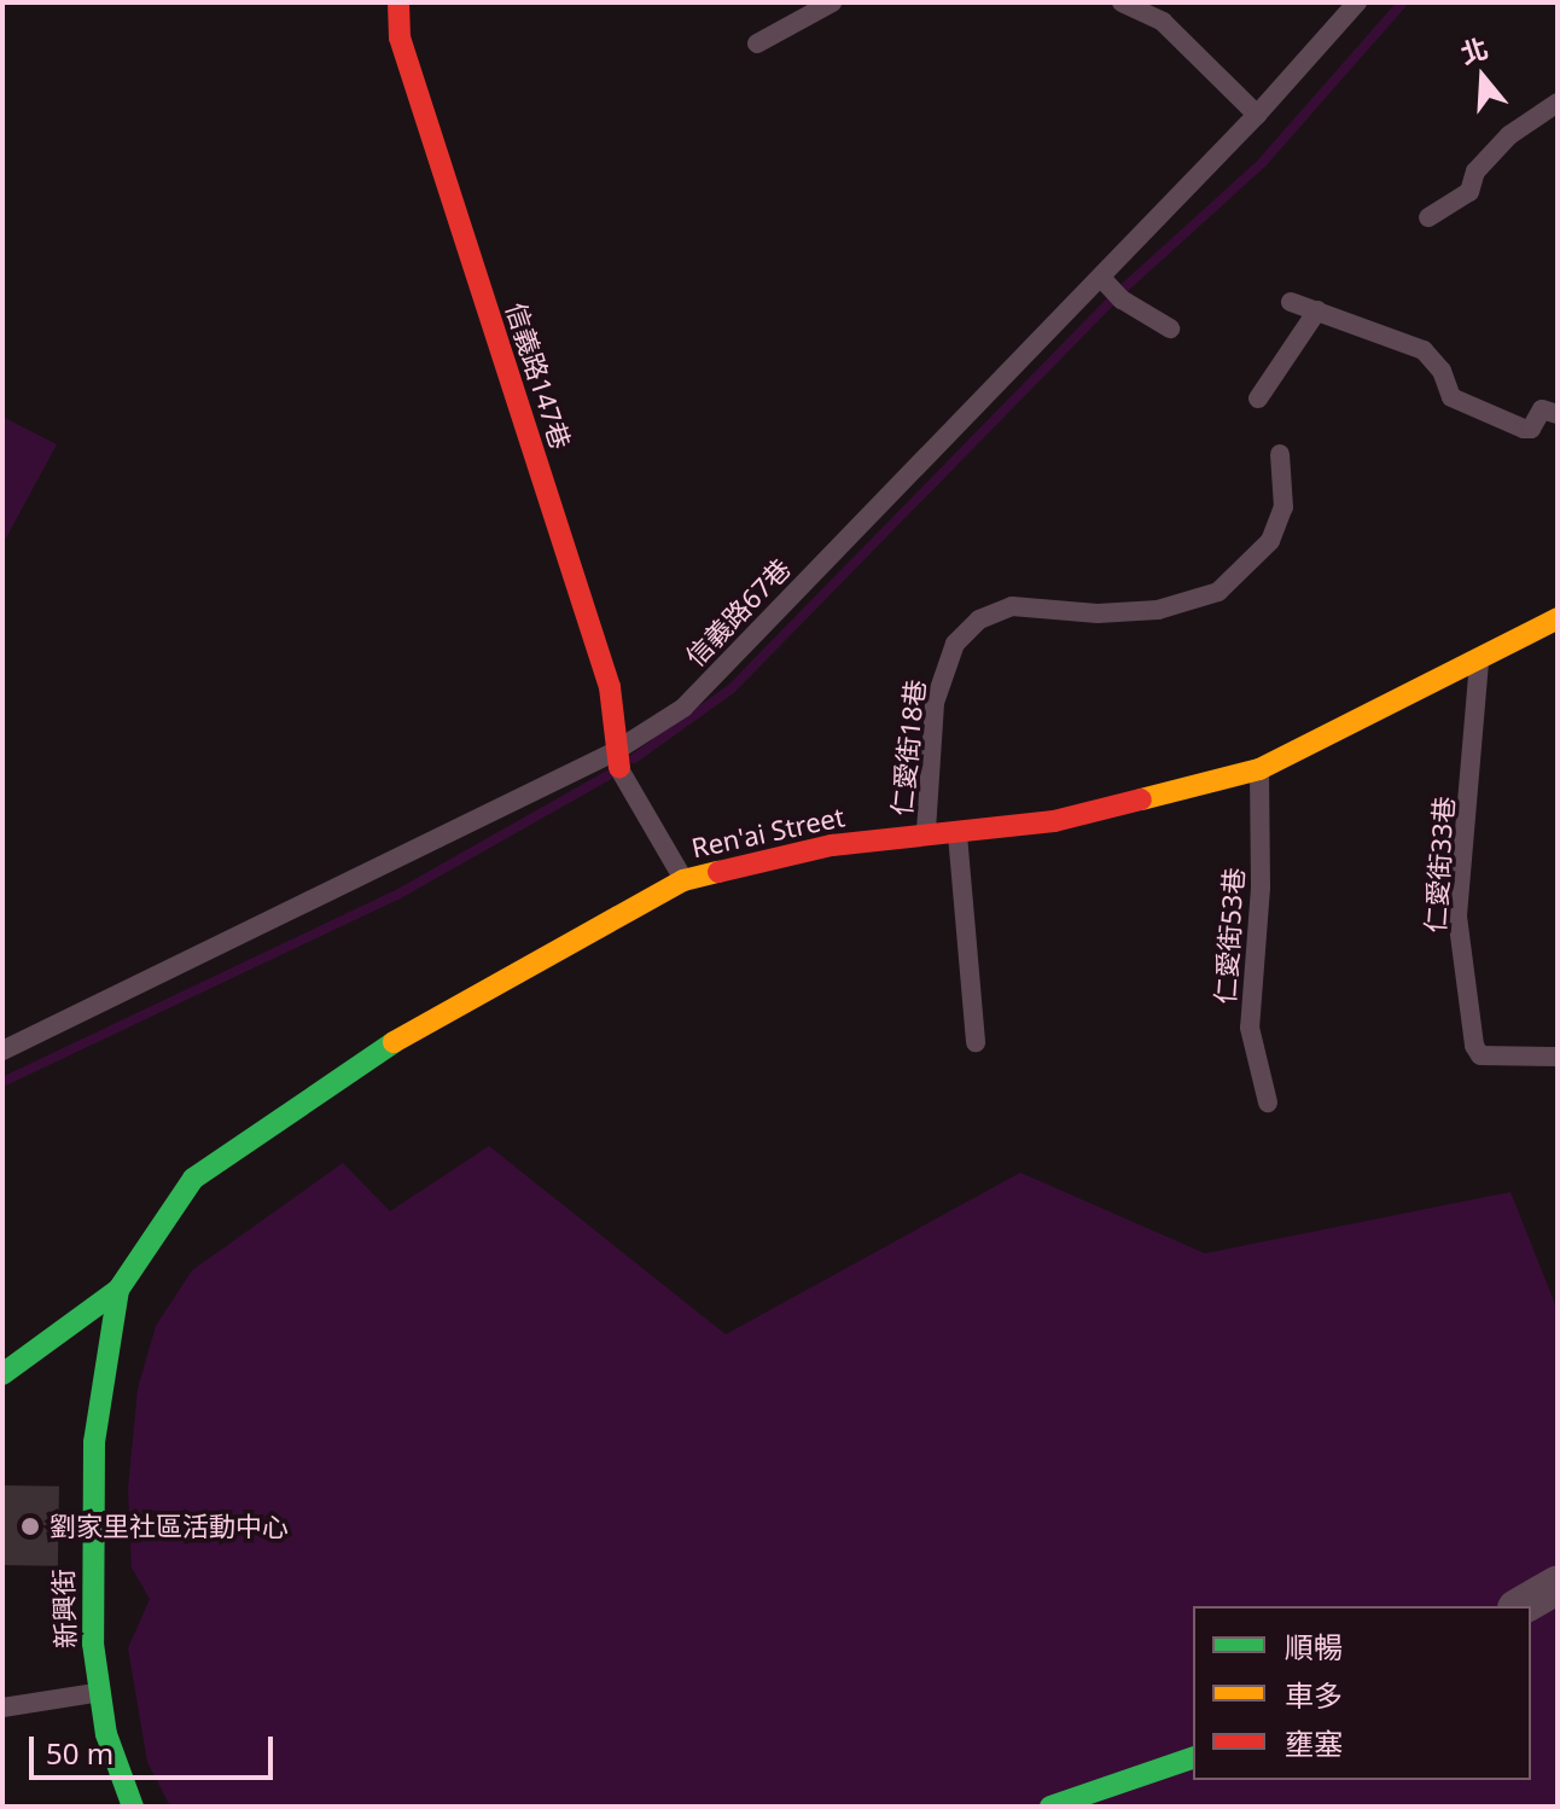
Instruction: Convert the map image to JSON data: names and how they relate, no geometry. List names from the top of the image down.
{
  "streets": {
    "street": ["信義路147巷", "Ren'ai Street", "新興街"],
    "lane": [
      "信義路67巷",
      "仁愛街18巷",
      "仁愛街33巷",
      "仁愛街53巷"
    ]
  },
  "crossings": [
    ["信義路147巷", "信義路67巷"],
    ["仁愛街18巷", "Ren'ai Street"],
    ["Ren'ai Street", "仁愛街33巷"],
    ["Ren'ai Street", "仁愛街53巷"],
    ["Ren'ai Street", "新興街"]
  ],
  "places": ["劉家里社區活動中心"],
  "legend": ["順暢", "車多", "壅塞"],
  "scale_bar": "50 m",
  "north": "top"
}
